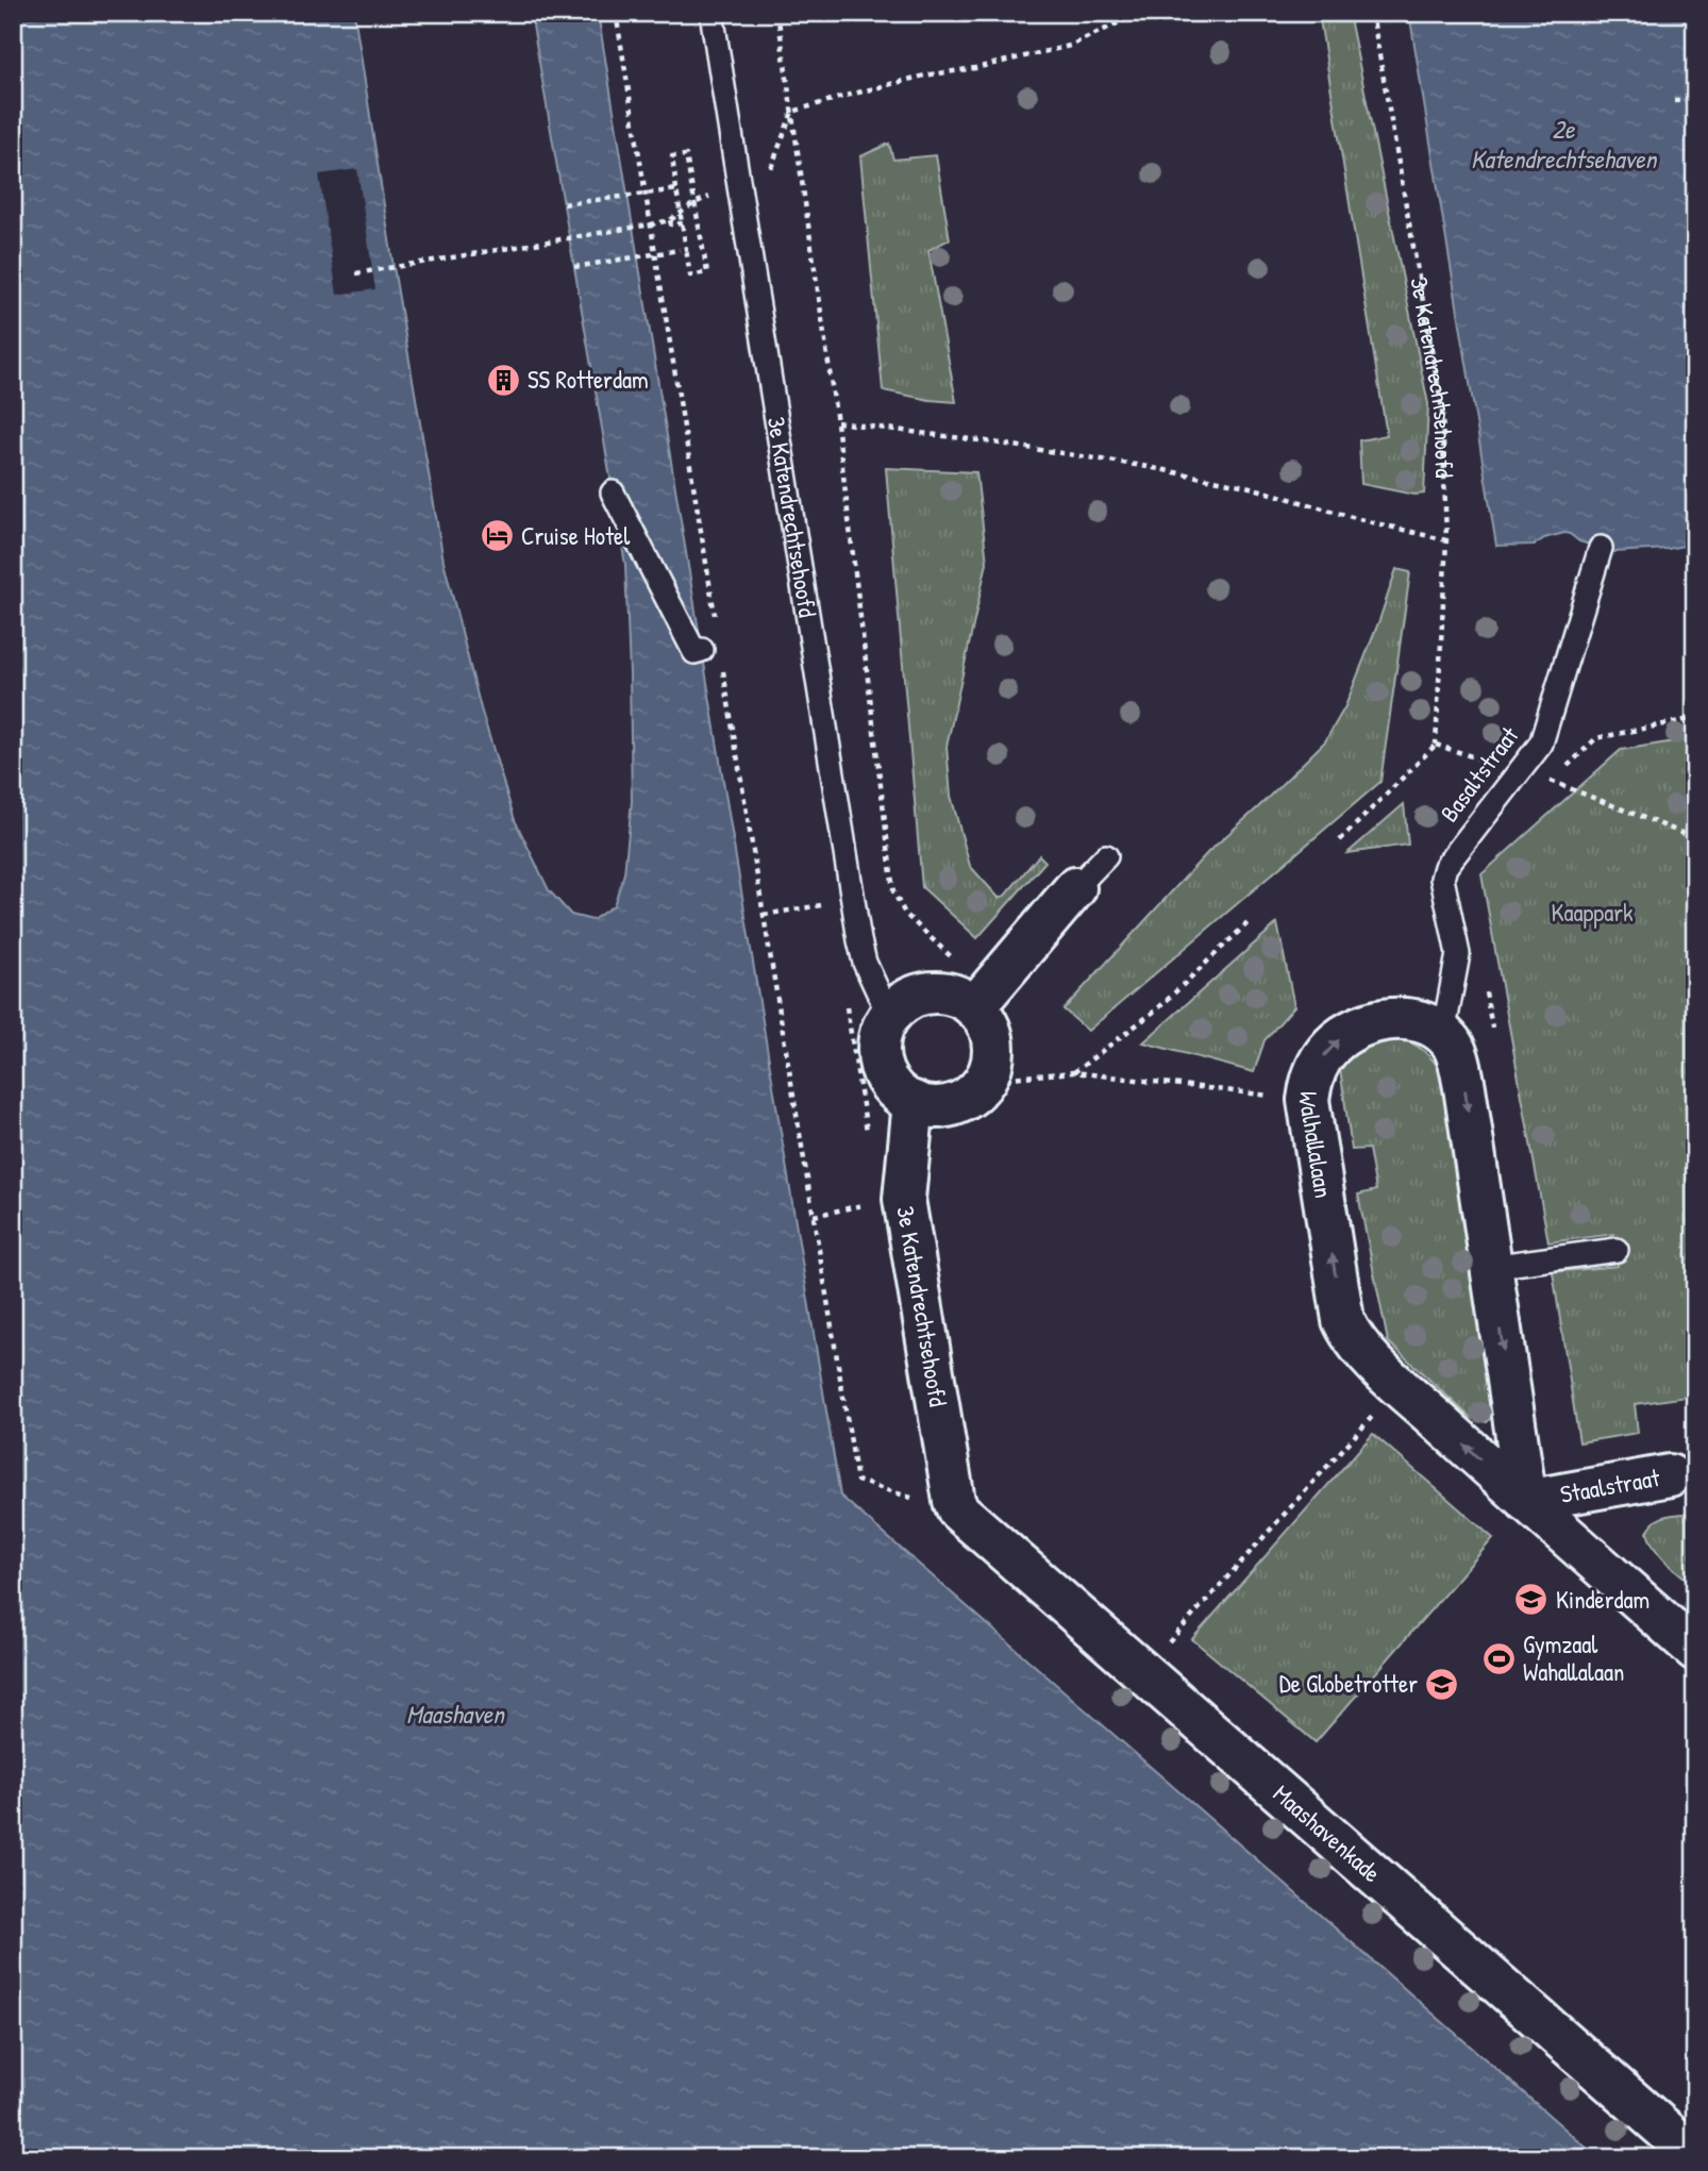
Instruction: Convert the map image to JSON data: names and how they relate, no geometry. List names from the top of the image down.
{
  "streets": {
    "street": [
      "3e Katendrechtsehoofd",
      "Walhallalaan",
      "Staalstraat",
      "Maashavenkade"
    ],
    "lane": ["Basaltstraat"]
  },
  "crossings": [
    ["3e Katendrechtsehoofd", "Maashavenkade"],
    ["Basaltstraat", "Walhallalaan"],
    ["Walhallalaan", "Staalstraat"]
  ],
  "water": ["2e Katendrechtsehaven", "Maashaven"],
  "parks": ["Kaappark"],
  "places": {
    "building": ["SS Rotterdam"],
    "hotel": ["Cruise Hotel"],
    "school or university": ["Kinderdam", "De Globetrotter"],
    "sports": ["Gymzaal Wahallalaan"]
  }
}
